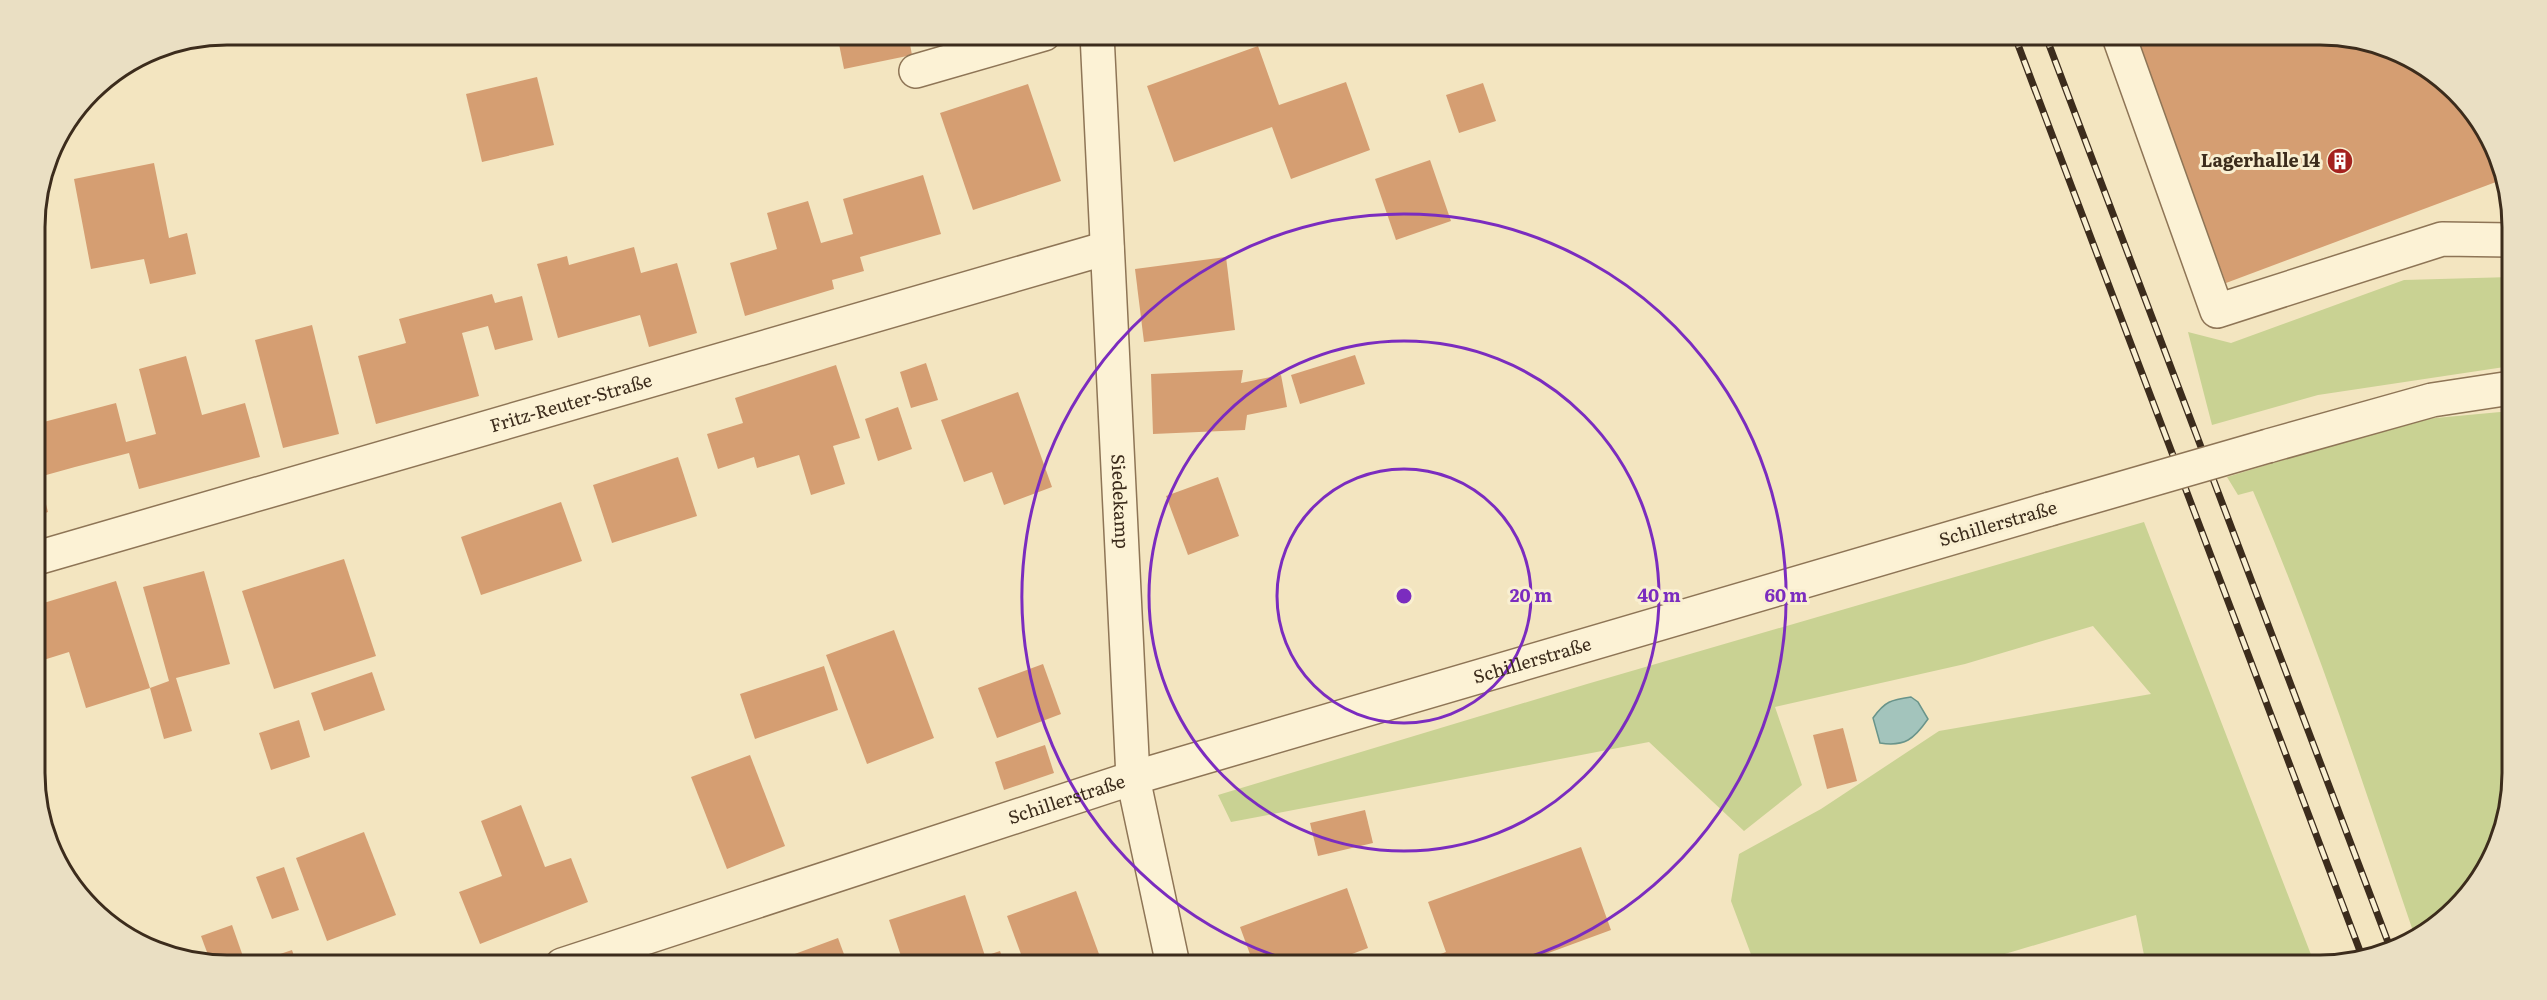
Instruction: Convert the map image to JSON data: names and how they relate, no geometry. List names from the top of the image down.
{
  "streets": {
    "street": ["Fritz-Reuter-Straße", "Siedekamp", "Schillerstraße"]
  },
  "crossings": [
    ["Fritz-Reuter-Straße", "Siedekamp"],
    ["Siedekamp", "Schillerstraße"]
  ],
  "places": {
    "building": ["Lagerhalle 14"]
  },
  "rings": ["20 m", "40 m", "60 m"]
}
